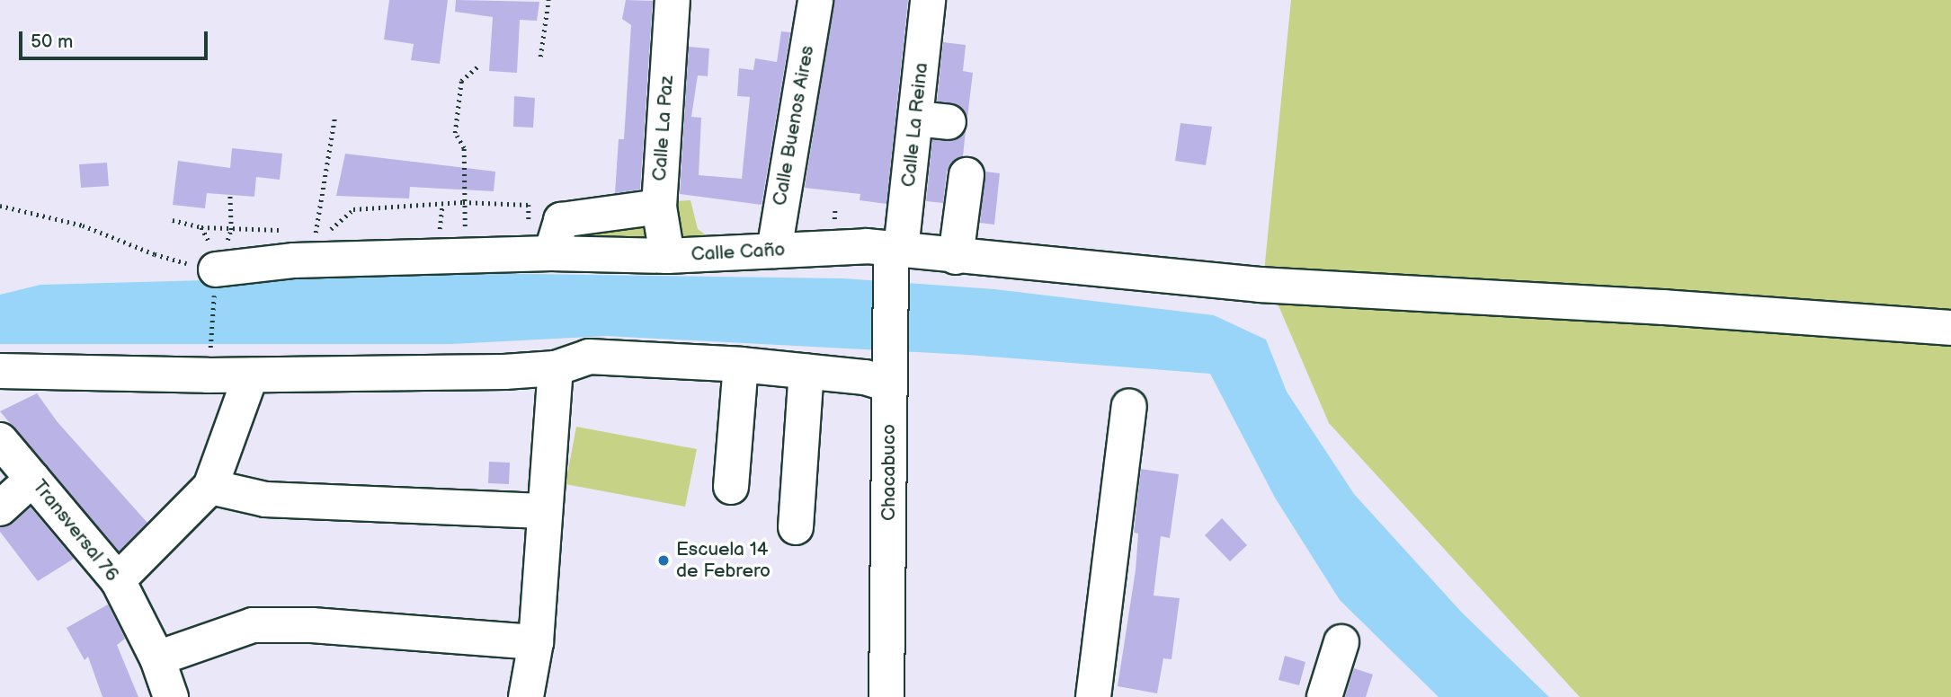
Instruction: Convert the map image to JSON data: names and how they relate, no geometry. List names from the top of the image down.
{
  "streets": {
    "street": [
      "Calle La Reina",
      "Calle Buenos Aires",
      "Calle La Paz",
      "Calle Caño",
      "Chacabuco",
      "Transversal 76"
    ]
  },
  "crossings": [
    ["Calle La Reina", "Calle Caño"],
    ["Calle La Reina", "Chacabuco"],
    ["Calle Buenos Aires", "Calle Caño"],
    ["Calle La Paz", "Calle Caño"],
    ["Calle Caño", "Chacabuco"]
  ],
  "places": ["Escuela 14 de Febrero"],
  "scale_bar": "50 m"
}
